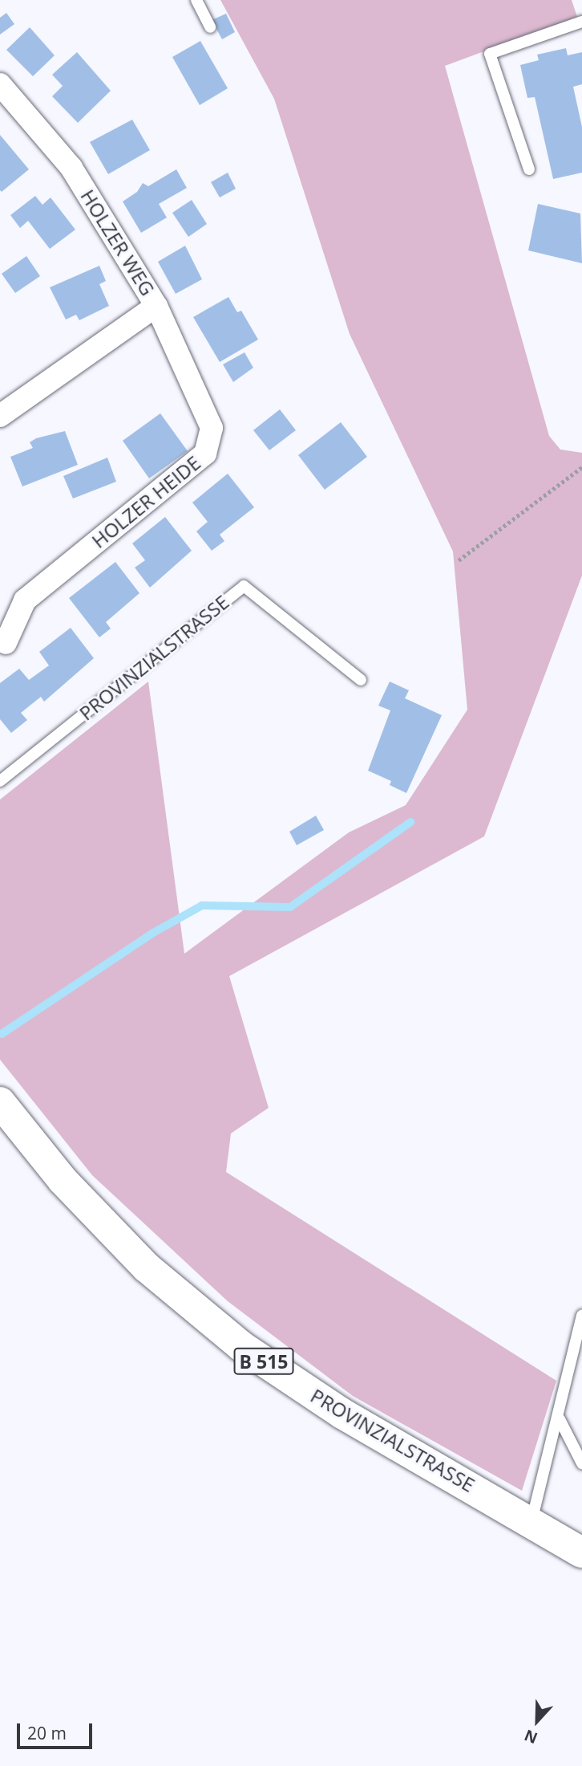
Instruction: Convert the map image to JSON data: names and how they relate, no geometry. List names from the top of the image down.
{
  "streets": {
    "main road": ["PROVINZIALSTRASSE", "B 515"],
    "street": ["HOLZER WEG", "HOLZER HEIDE"]
  },
  "crossings": [
    ["HOLZER WEG", "HOLZER HEIDE"]
  ],
  "scale_bar": "20 m",
  "north": "bottom"
}
